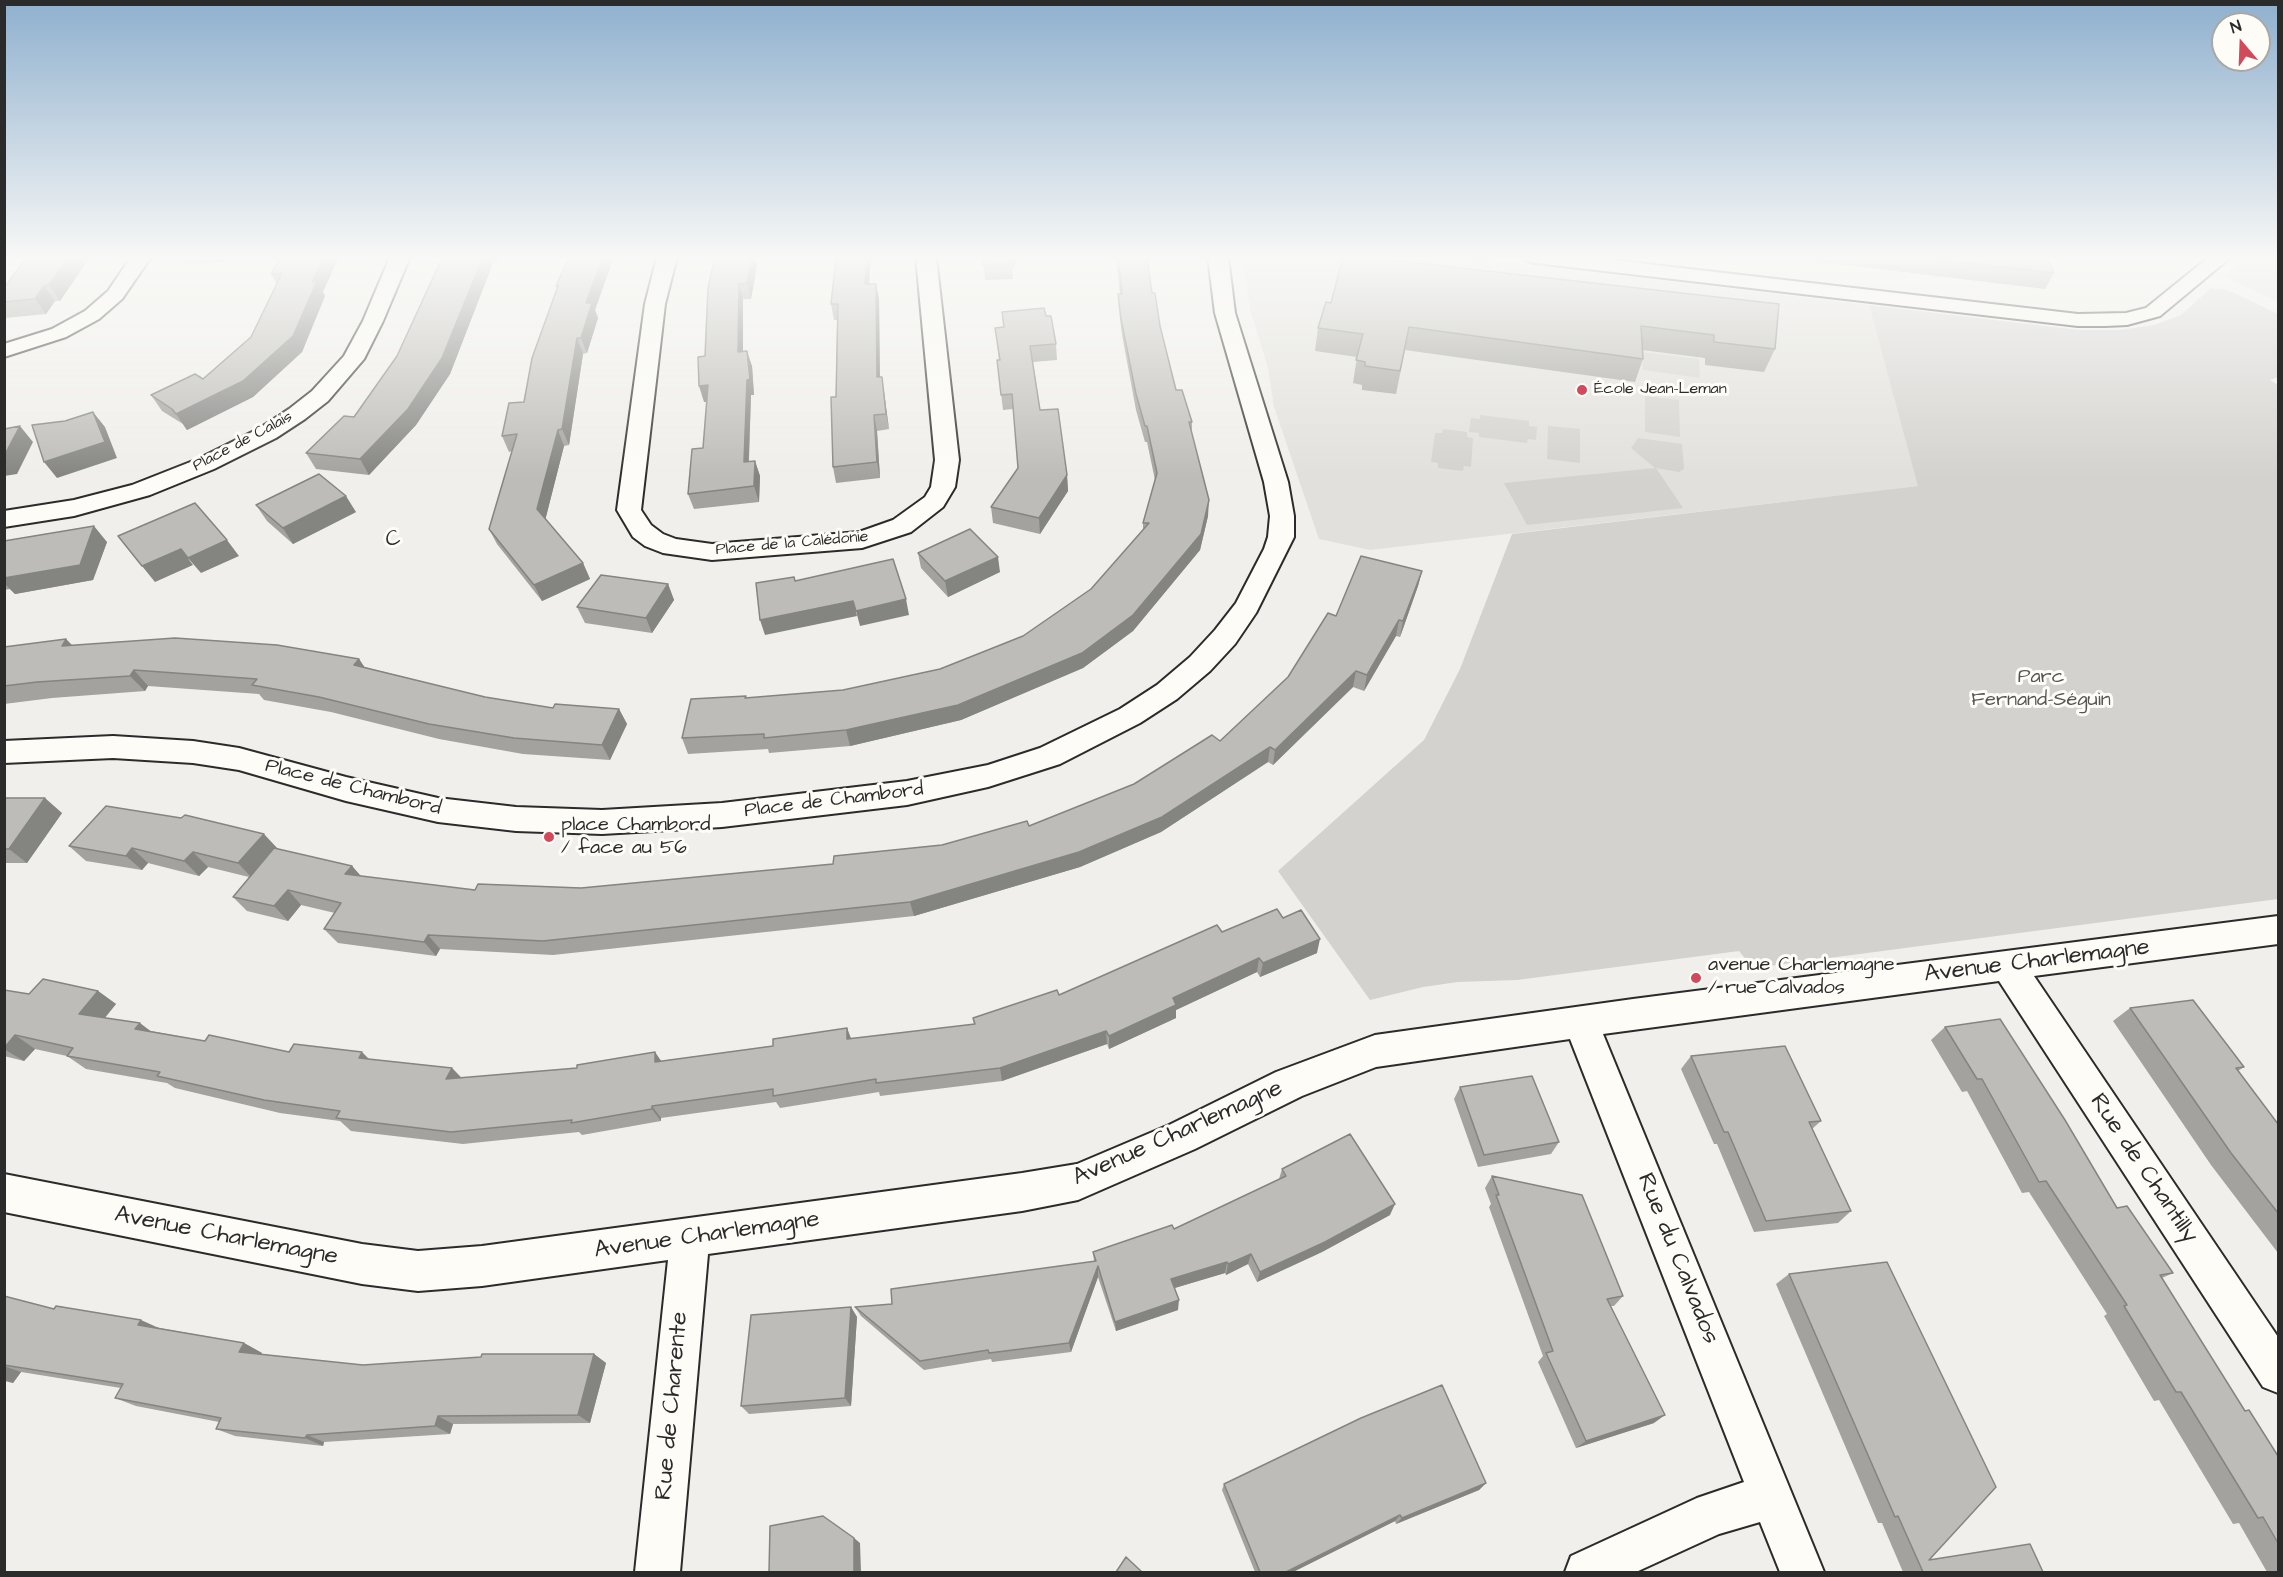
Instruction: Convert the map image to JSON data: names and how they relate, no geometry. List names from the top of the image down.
{
  "streets": {
    "street": [
      "Place de Calais",
      "Place de la Calédonie",
      "Place de Chambord",
      "Avenue Charlemagne",
      "Rue de Chantilly",
      "Rue du Calvados",
      "Rue de Charente"
    ]
  },
  "crossings": [
    ["Avenue Charlemagne", "Rue de Chantilly"],
    ["Avenue Charlemagne", "Rue du Calvados"],
    ["Avenue Charlemagne", "Rue de Charente"]
  ],
  "districts": ["C"],
  "parks": ["Parc Fernand-Séguin"],
  "places": ["École Jean-Leman", "place Chambord / face au 56", "avenue Charlemagne / rue Calvados"],
  "north": "top"
}
